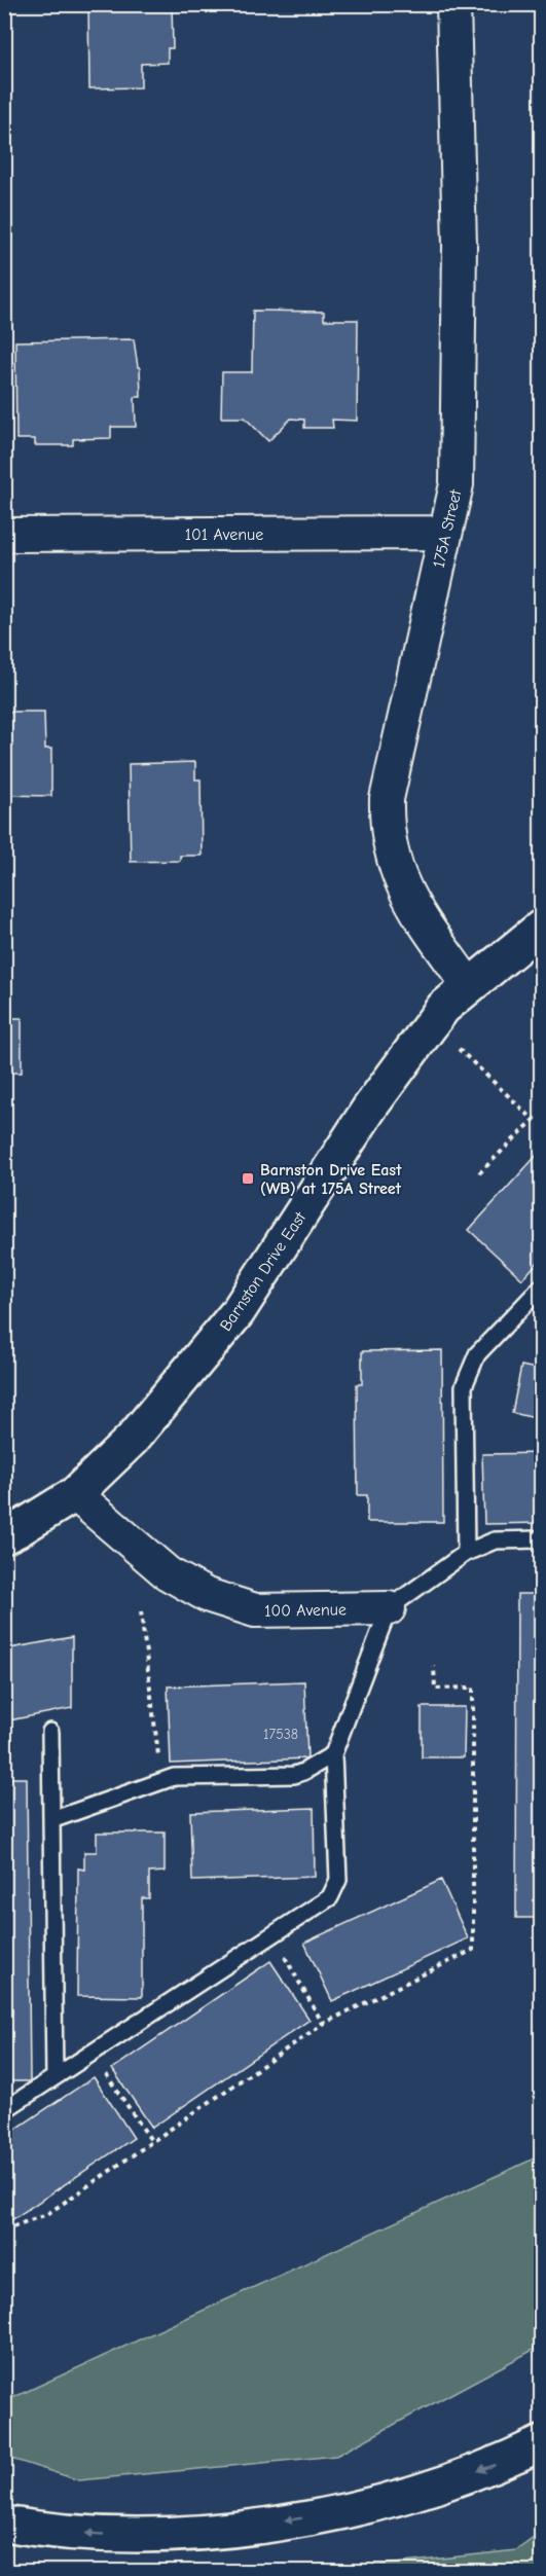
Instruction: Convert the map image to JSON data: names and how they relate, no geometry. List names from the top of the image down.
{
  "streets": {
    "main road": ["Barnston Drive East"],
    "street": ["175A Street", "101 Avenue", "100 Avenue"]
  },
  "crossings": [
    ["175A Street", "101 Avenue"],
    ["175A Street", "Barnston Drive East"],
    ["Barnston Drive East", "100 Avenue"]
  ],
  "places": {
    "transit": ["Barnston Drive East (WB) at 175A Street"]
  },
  "house_numbers": ["17538"]
}
